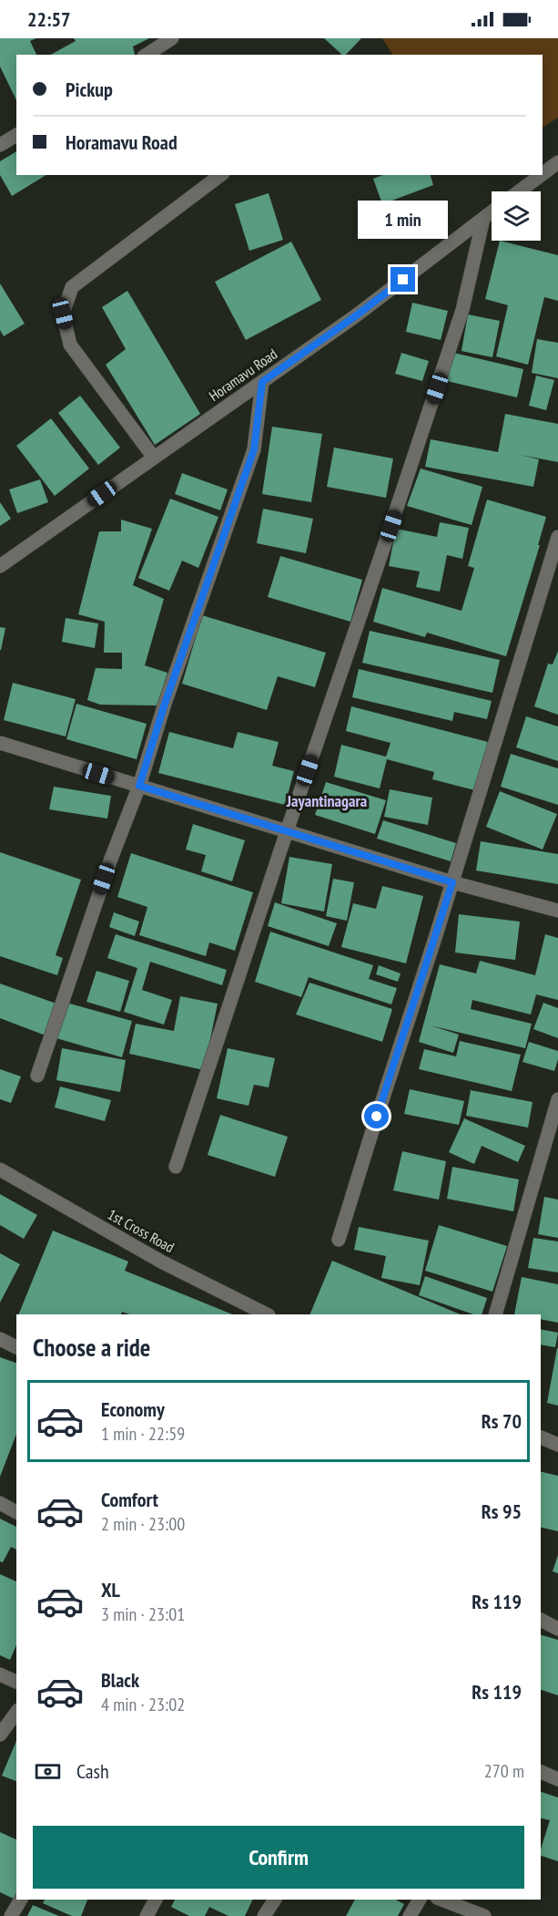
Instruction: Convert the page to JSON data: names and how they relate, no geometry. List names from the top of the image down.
{
  "streets": {
    "street": ["Horamavu Road", "1st Cross Road"]
  },
  "districts": ["Jayantinagara"],
  "page": {
    "status": "22:57",
    "banner": ["Pickup", "Horamavu Road"],
    "bubble": "1 min",
    "heading": "Choose a ride",
    "list": [
      {
        "name": "Economy",
        "note": "1 min · 22:59",
        "value": "Rs 70"
      },
      {
        "name": "Comfort",
        "note": "2 min · 23:00",
        "value": "Rs 95"
      },
      {
        "name": "XL",
        "note": "3 min · 23:01",
        "value": "Rs 119"
      },
      {
        "name": "Black",
        "note": "4 min · 23:02",
        "value": "Rs 119"
      }
    ],
    "pay": ["Cash", "270 m"],
    "buttons": "Confirm"
  }
}
